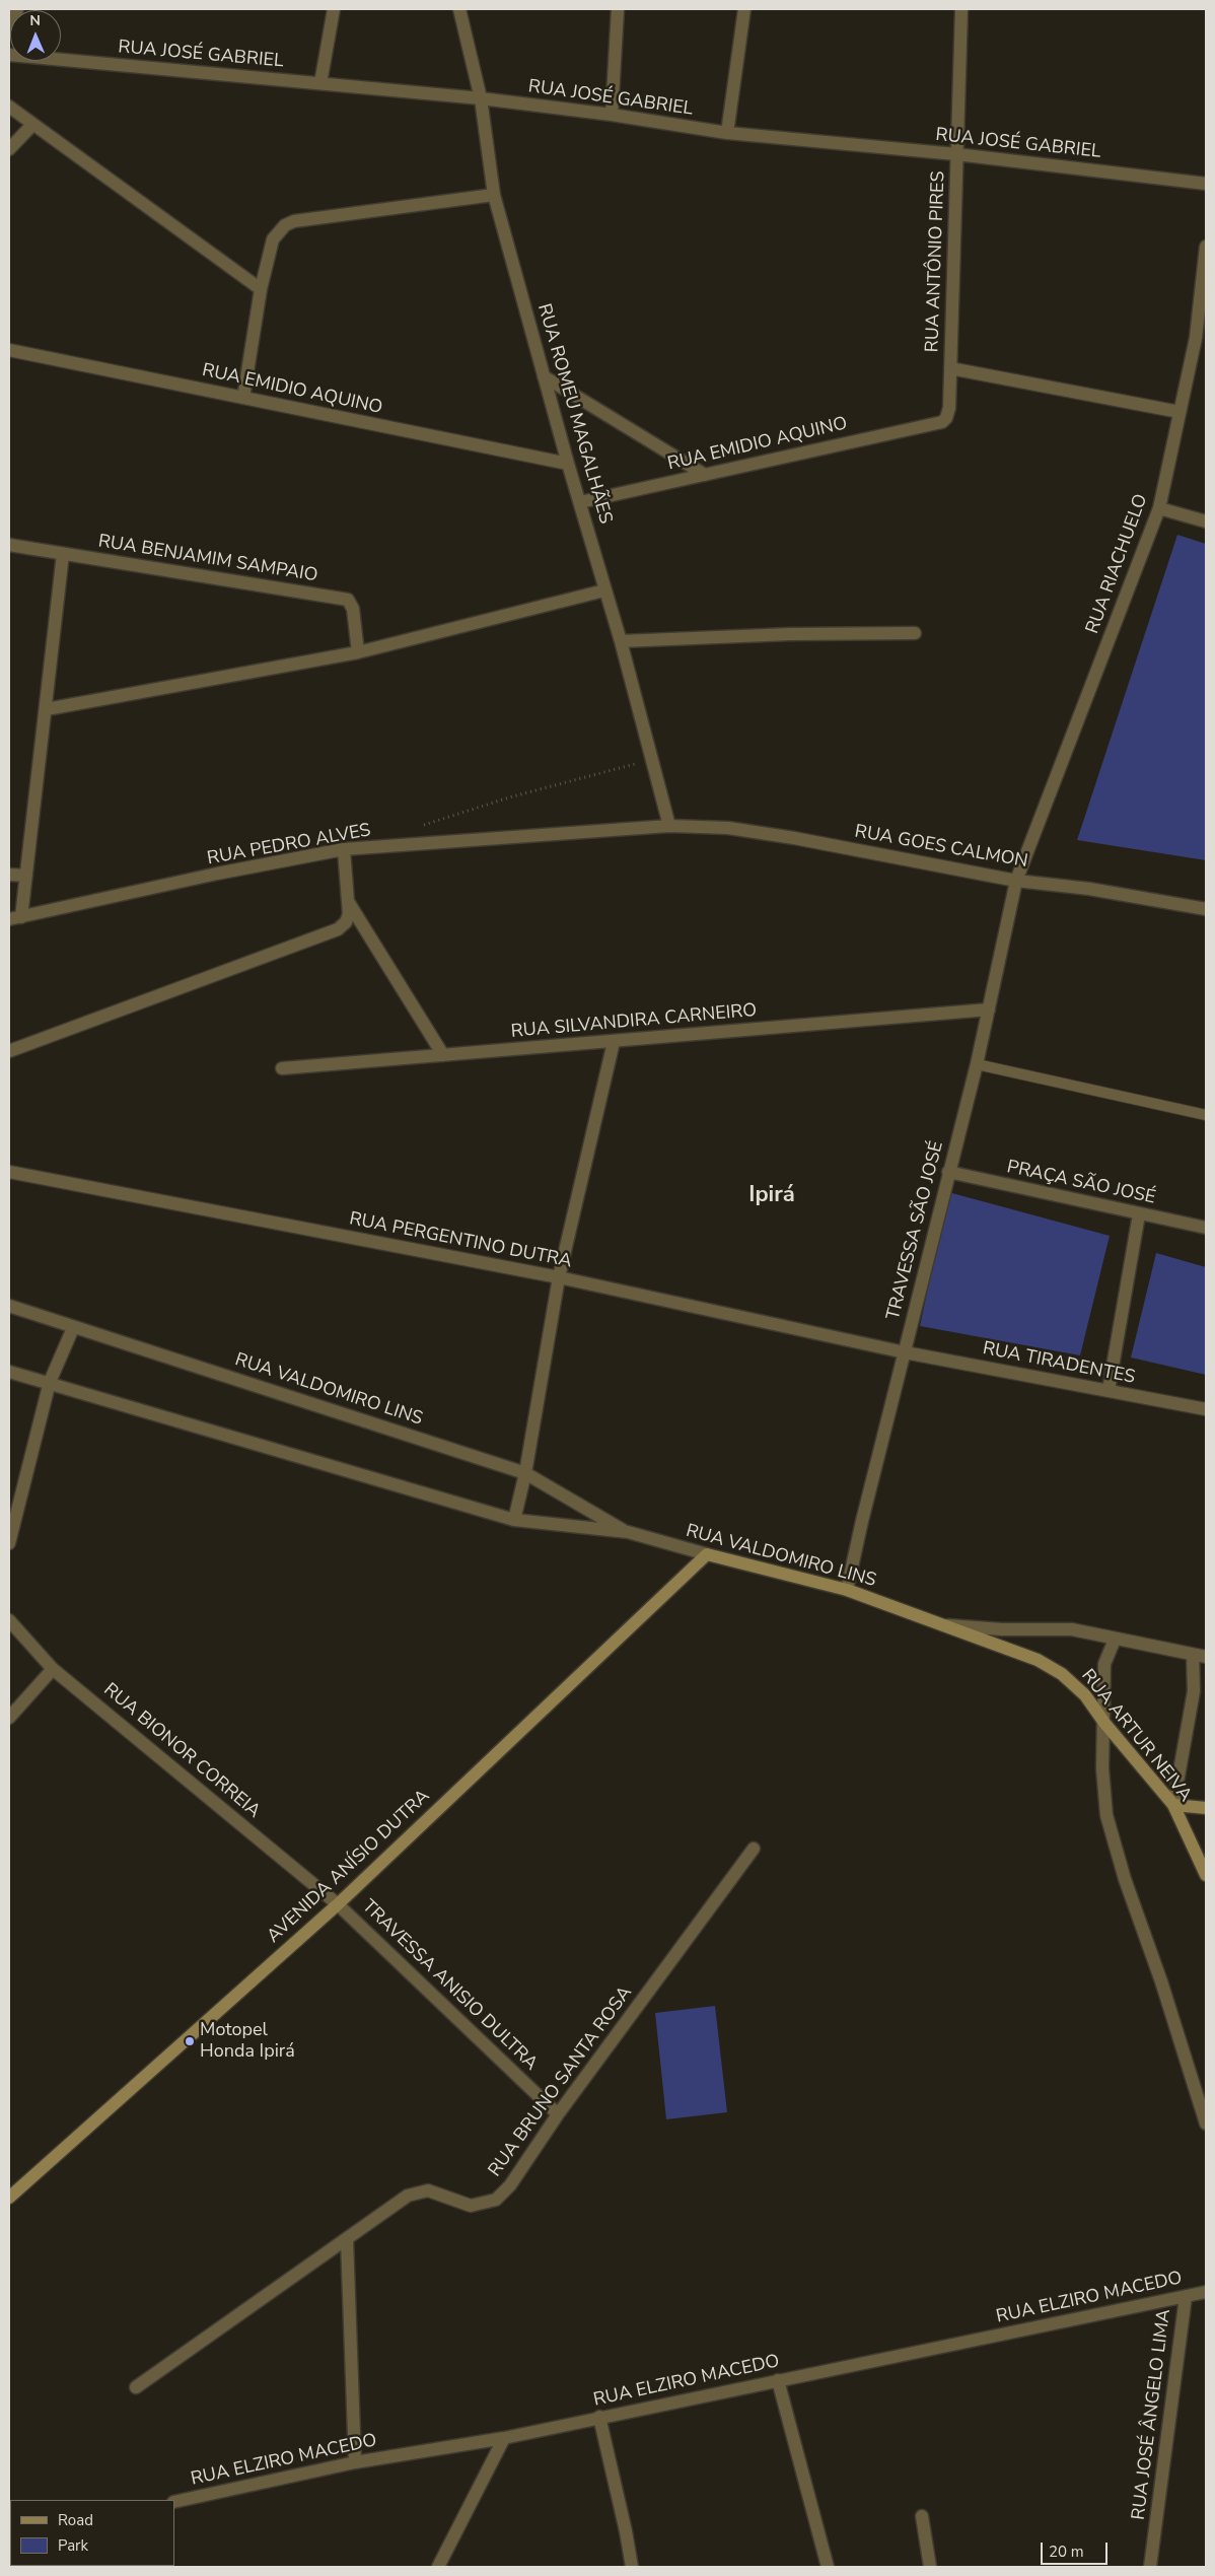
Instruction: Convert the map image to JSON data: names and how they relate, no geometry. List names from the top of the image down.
{
  "streets": {
    "main road": ["RUA VALDOMIRO LINS", "RUA ARTUR NEIVA", "AVENIDA ANÍSIO DUTRA"],
    "street": [
      "RUA JOSÉ GABRIEL",
      "RUA ANTÔNIO PIRES",
      "RUA EMIDIO AQUINO",
      "RUA ROMEU MAGALHÃES",
      "RUA BENJAMIM SAMPAIO",
      "RUA RIACHUELO",
      "RUA PEDRO ALVES",
      "RUA GOES CALMON",
      "RUA SILVANDIRA CARNEIRO",
      "PRAÇA SÃO JOSÉ",
      "TRAVESSA SÃO JOSÉ",
      "RUA PERGENTINO DUTRA",
      "RUA TIRADENTES",
      "RUA BIONOR CORREIA",
      "TRAVESSA ANISIO DULTRA",
      "RUA BRUNO SANTA ROSA",
      "RUA ELZIRO MACEDO",
      "RUA JOSÉ ÂNGELO LIMA"
    ]
  },
  "crossings": [
    ["RUA JOSÉ GABRIEL", "RUA ANTÔNIO PIRES"],
    ["RUA JOSÉ GABRIEL", "RUA ROMEU MAGALHÃES"],
    ["RUA ANTÔNIO PIRES", "RUA EMIDIO AQUINO"],
    ["RUA EMIDIO AQUINO", "RUA ROMEU MAGALHÃES"],
    ["RUA ROMEU MAGALHÃES", "RUA PEDRO ALVES"],
    ["RUA ROMEU MAGALHÃES", "RUA GOES CALMON"],
    ["RUA RIACHUELO", "RUA GOES CALMON"],
    ["RUA RIACHUELO", "TRAVESSA SÃO JOSÉ"],
    ["RUA PEDRO ALVES", "RUA GOES CALMON"],
    ["RUA GOES CALMON", "TRAVESSA SÃO JOSÉ"],
    ["RUA SILVANDIRA CARNEIRO", "TRAVESSA SÃO JOSÉ"],
    ["PRAÇA SÃO JOSÉ", "TRAVESSA SÃO JOSÉ"],
    ["TRAVESSA SÃO JOSÉ", "RUA PERGENTINO DUTRA"],
    ["TRAVESSA SÃO JOSÉ", "RUA TIRADENTES"],
    ["TRAVESSA SÃO JOSÉ", "RUA VALDOMIRO LINS"],
    ["RUA PERGENTINO DUTRA", "RUA TIRADENTES"],
    ["RUA VALDOMIRO LINS", "RUA ARTUR NEIVA"],
    ["RUA VALDOMIRO LINS", "AVENIDA ANÍSIO DUTRA"],
    ["RUA BIONOR CORREIA", "AVENIDA ANÍSIO DUTRA"],
    ["RUA BIONOR CORREIA", "TRAVESSA ANISIO DULTRA"],
    ["AVENIDA ANÍSIO DUTRA", "TRAVESSA ANISIO DULTRA"],
    ["TRAVESSA ANISIO DULTRA", "RUA BRUNO SANTA ROSA"],
    ["RUA ELZIRO MACEDO", "RUA JOSÉ ÂNGELO LIMA"]
  ],
  "districts": ["Ipirá"],
  "places": ["Motopel Honda Ipirá"],
  "legend": ["Road", "Park"],
  "scale_bar": "20 m",
  "north": "top"
}
